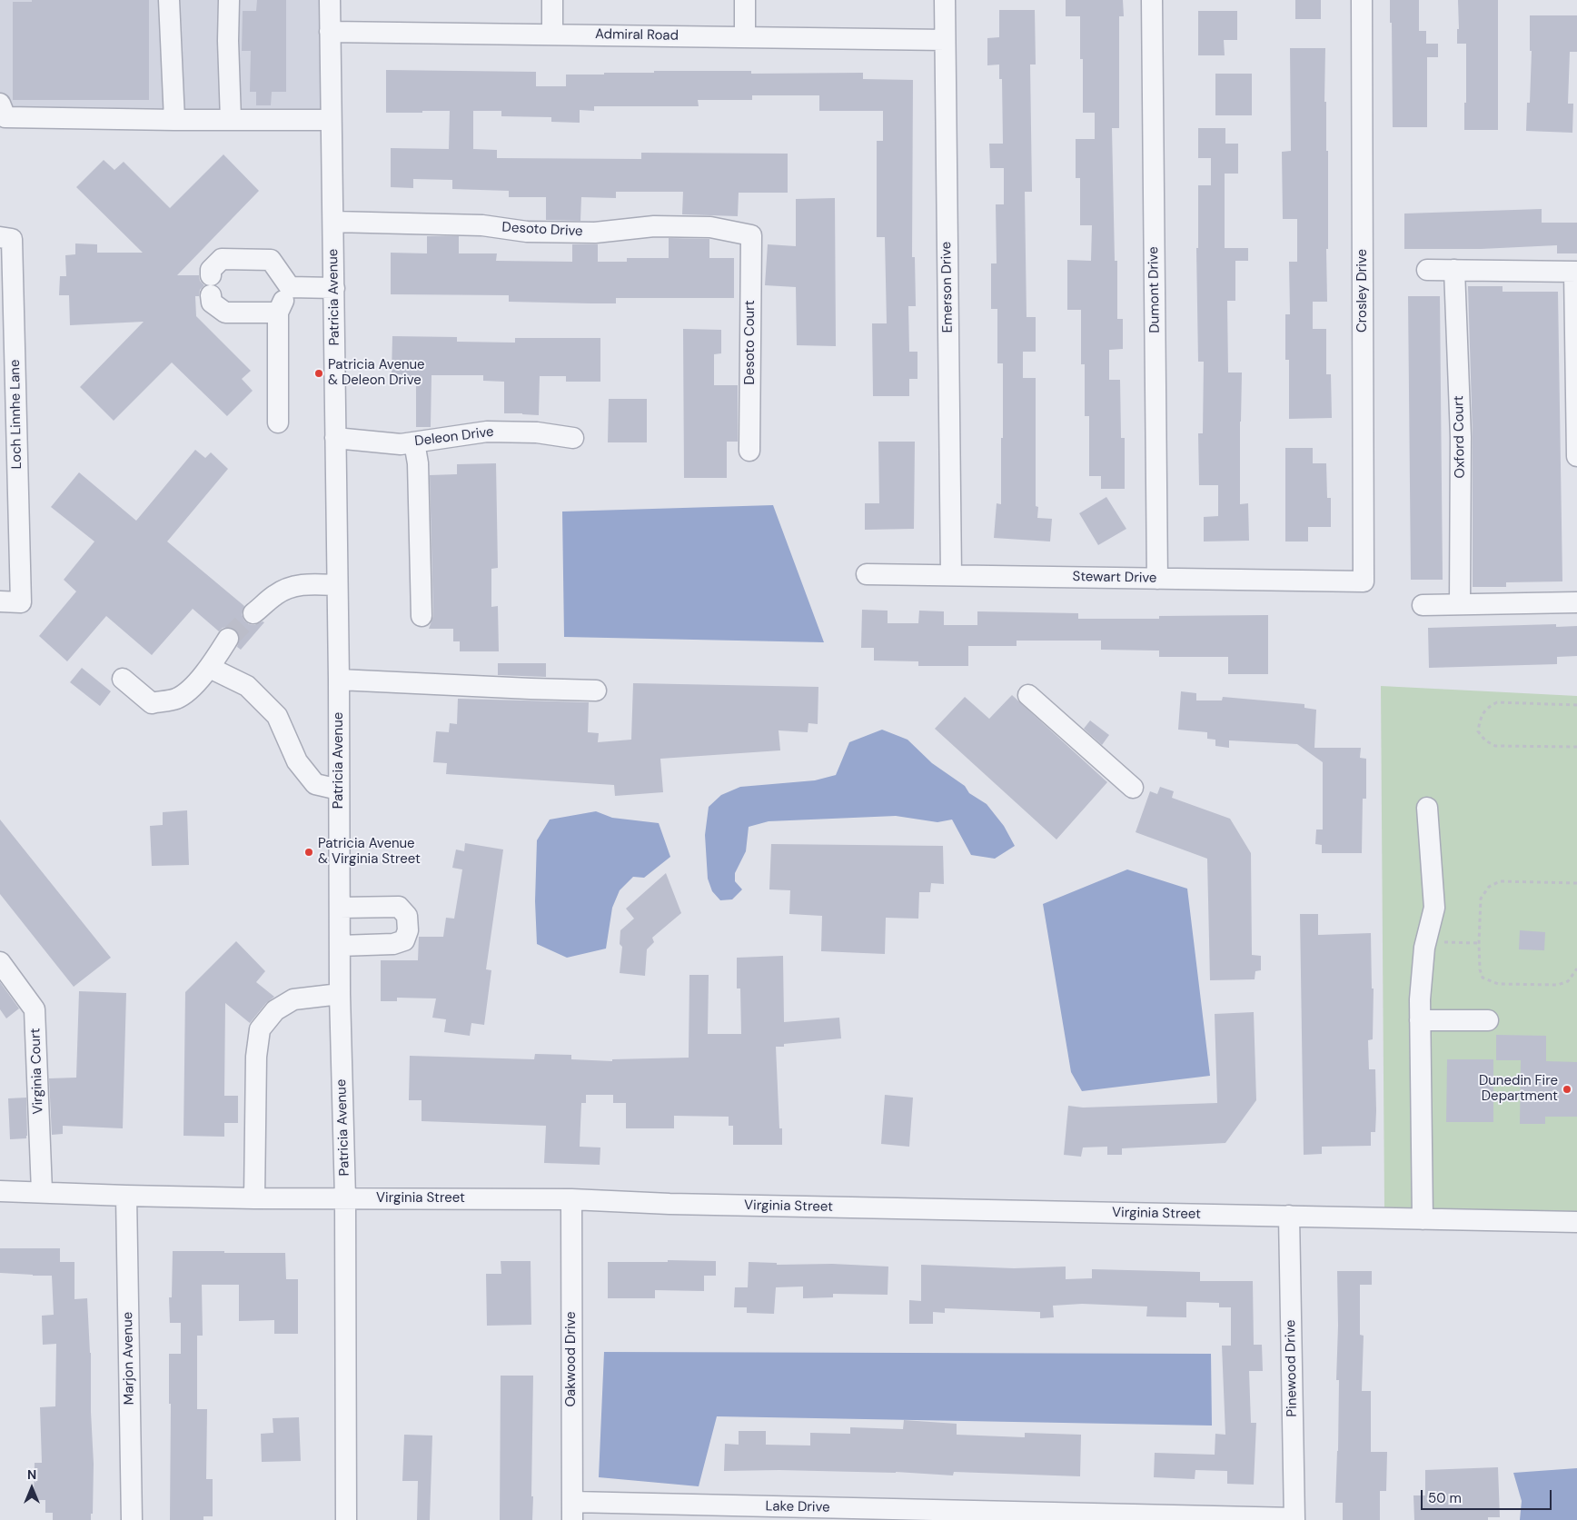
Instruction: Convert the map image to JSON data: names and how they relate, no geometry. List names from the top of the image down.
{
  "streets": {
    "street": [
      "Admiral Road",
      "Desoto Drive",
      "Emerson Drive",
      "Dumont Drive",
      "Crosley Drive",
      "Patricia Avenue",
      "Desoto Court",
      "Loch Linnhe Lane",
      "Deleon Drive",
      "Oxford Court",
      "Stewart Drive",
      "Virginia Court",
      "Virginia Street",
      "Marjon Avenue",
      "Oakwood Drive",
      "Pinewood Drive",
      "Lake Drive"
    ]
  },
  "crossings": [
    ["Admiral Road", "Emerson Drive"],
    ["Admiral Road", "Patricia Avenue"],
    ["Desoto Drive", "Patricia Avenue"],
    ["Desoto Drive", "Desoto Court"],
    ["Emerson Drive", "Stewart Drive"],
    ["Dumont Drive", "Stewart Drive"],
    ["Crosley Drive", "Stewart Drive"],
    ["Patricia Avenue", "Deleon Drive"],
    ["Patricia Avenue", "Virginia Street"],
    ["Virginia Court", "Virginia Street"],
    ["Virginia Street", "Marjon Avenue"],
    ["Virginia Street", "Oakwood Drive"],
    ["Virginia Street", "Pinewood Drive"],
    ["Oakwood Drive", "Lake Drive"],
    ["Pinewood Drive", "Lake Drive"]
  ],
  "places": ["Patricia Avenue & Deleon Drive", "Patricia Avenue & Virginia Street", "Dunedin Fire Department"],
  "scale_bar": "50 m",
  "north": "top"
}
